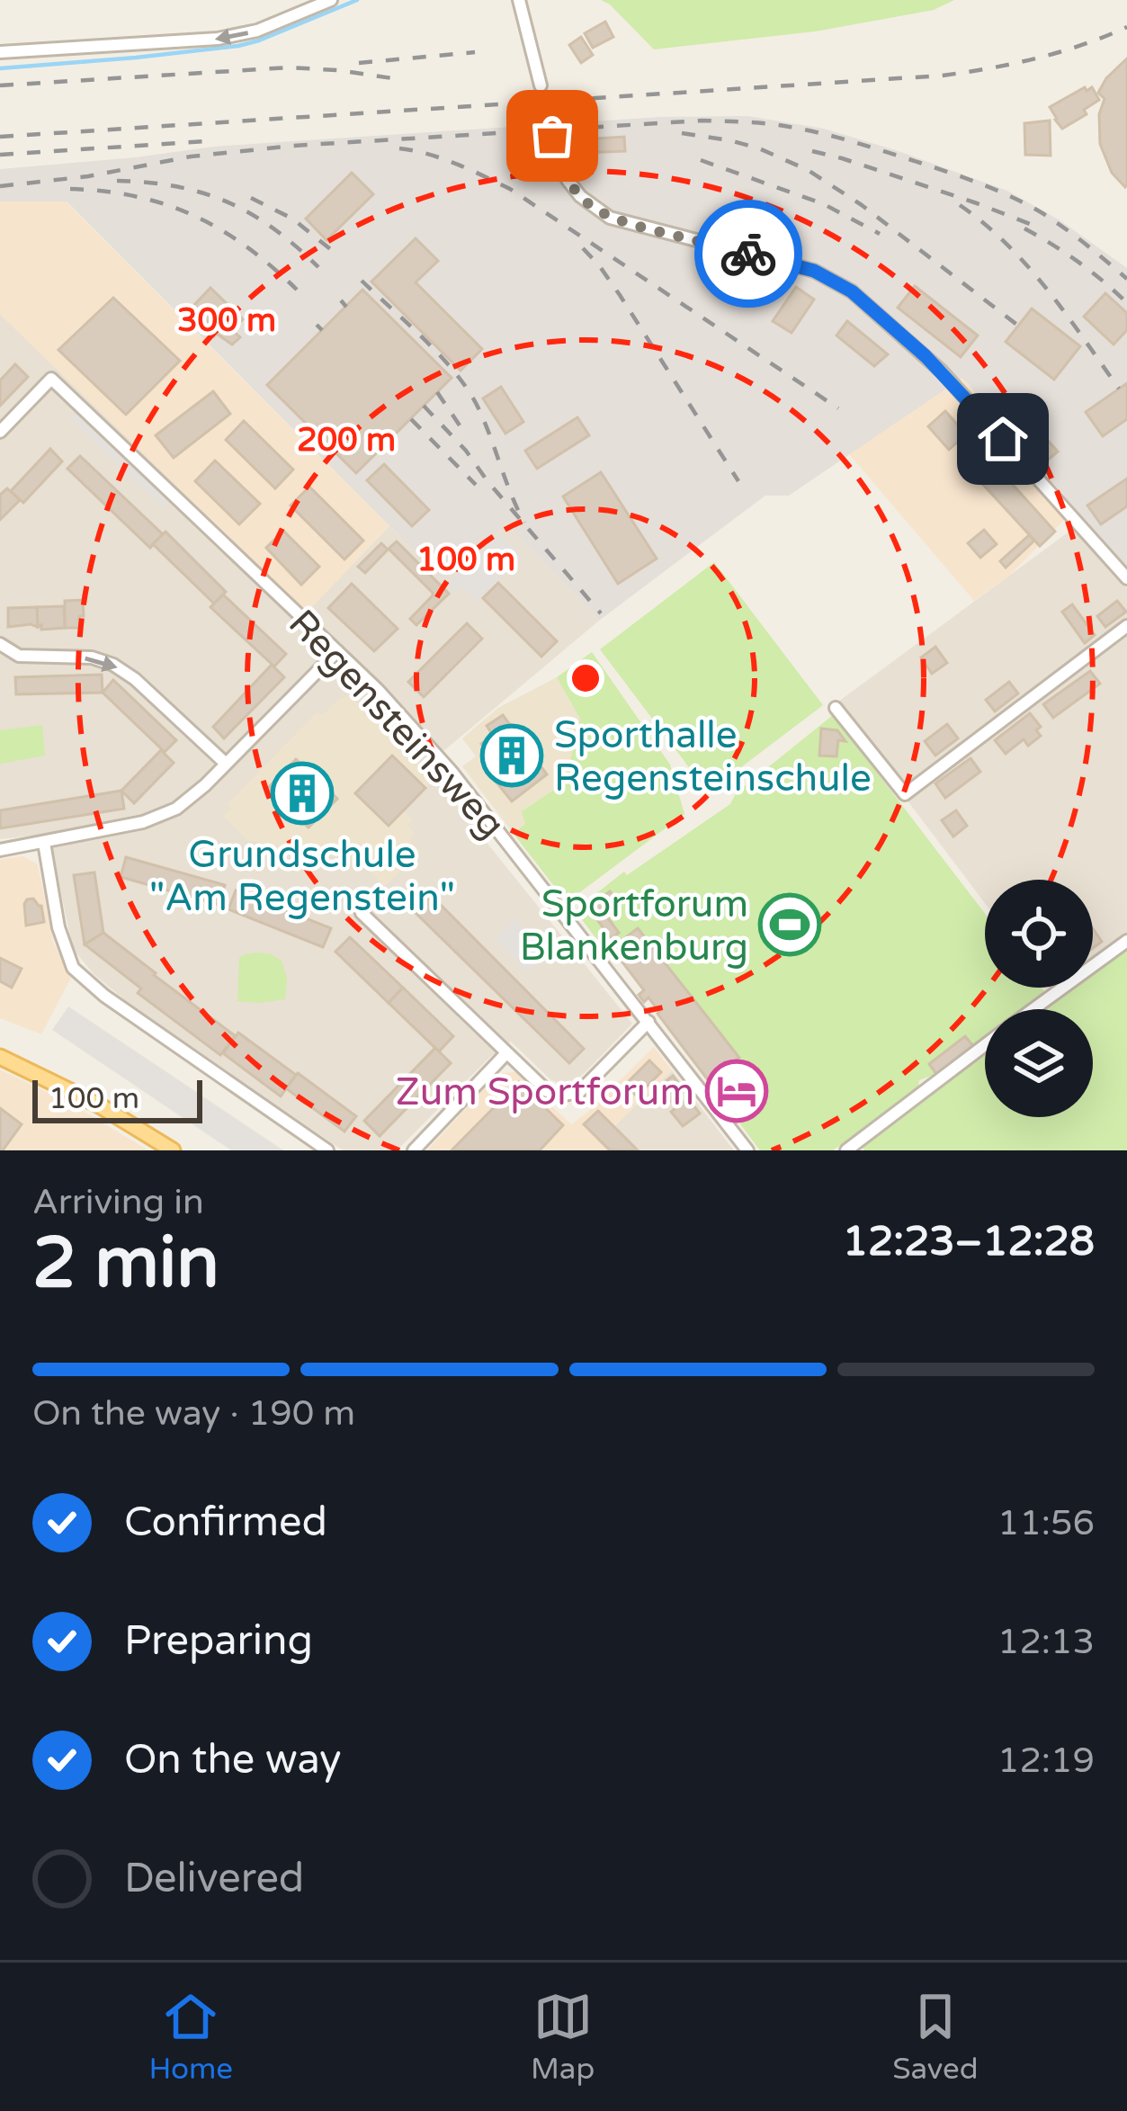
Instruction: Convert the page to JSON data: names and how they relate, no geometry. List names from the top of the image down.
{
  "streets": {
    "street": ["Regensteinsweg"]
  },
  "places": {
    "building": ["Sporthalle Regensteinschule", "Grundschule \"Am Regenstein\""],
    "sports": ["Sportforum Blankenburg"],
    "hotel": ["Zum Sportforum"]
  },
  "scale_bar": "100 m",
  "page": {
    "scale": "100 m",
    "heading": ["2 min", "Arriving in", "12:23–12:28"],
    "bar": "On the way · 190 m",
    "list": [
      ["Confirmed", "11:56"],
      ["Preparing", "12:13"],
      ["On the way", "12:19"],
      "Delivered"
    ],
    "tabs": ["Home", "Map", "Saved"]
  },
  "rings": ["300 m", "200 m", "100 m"]
}
